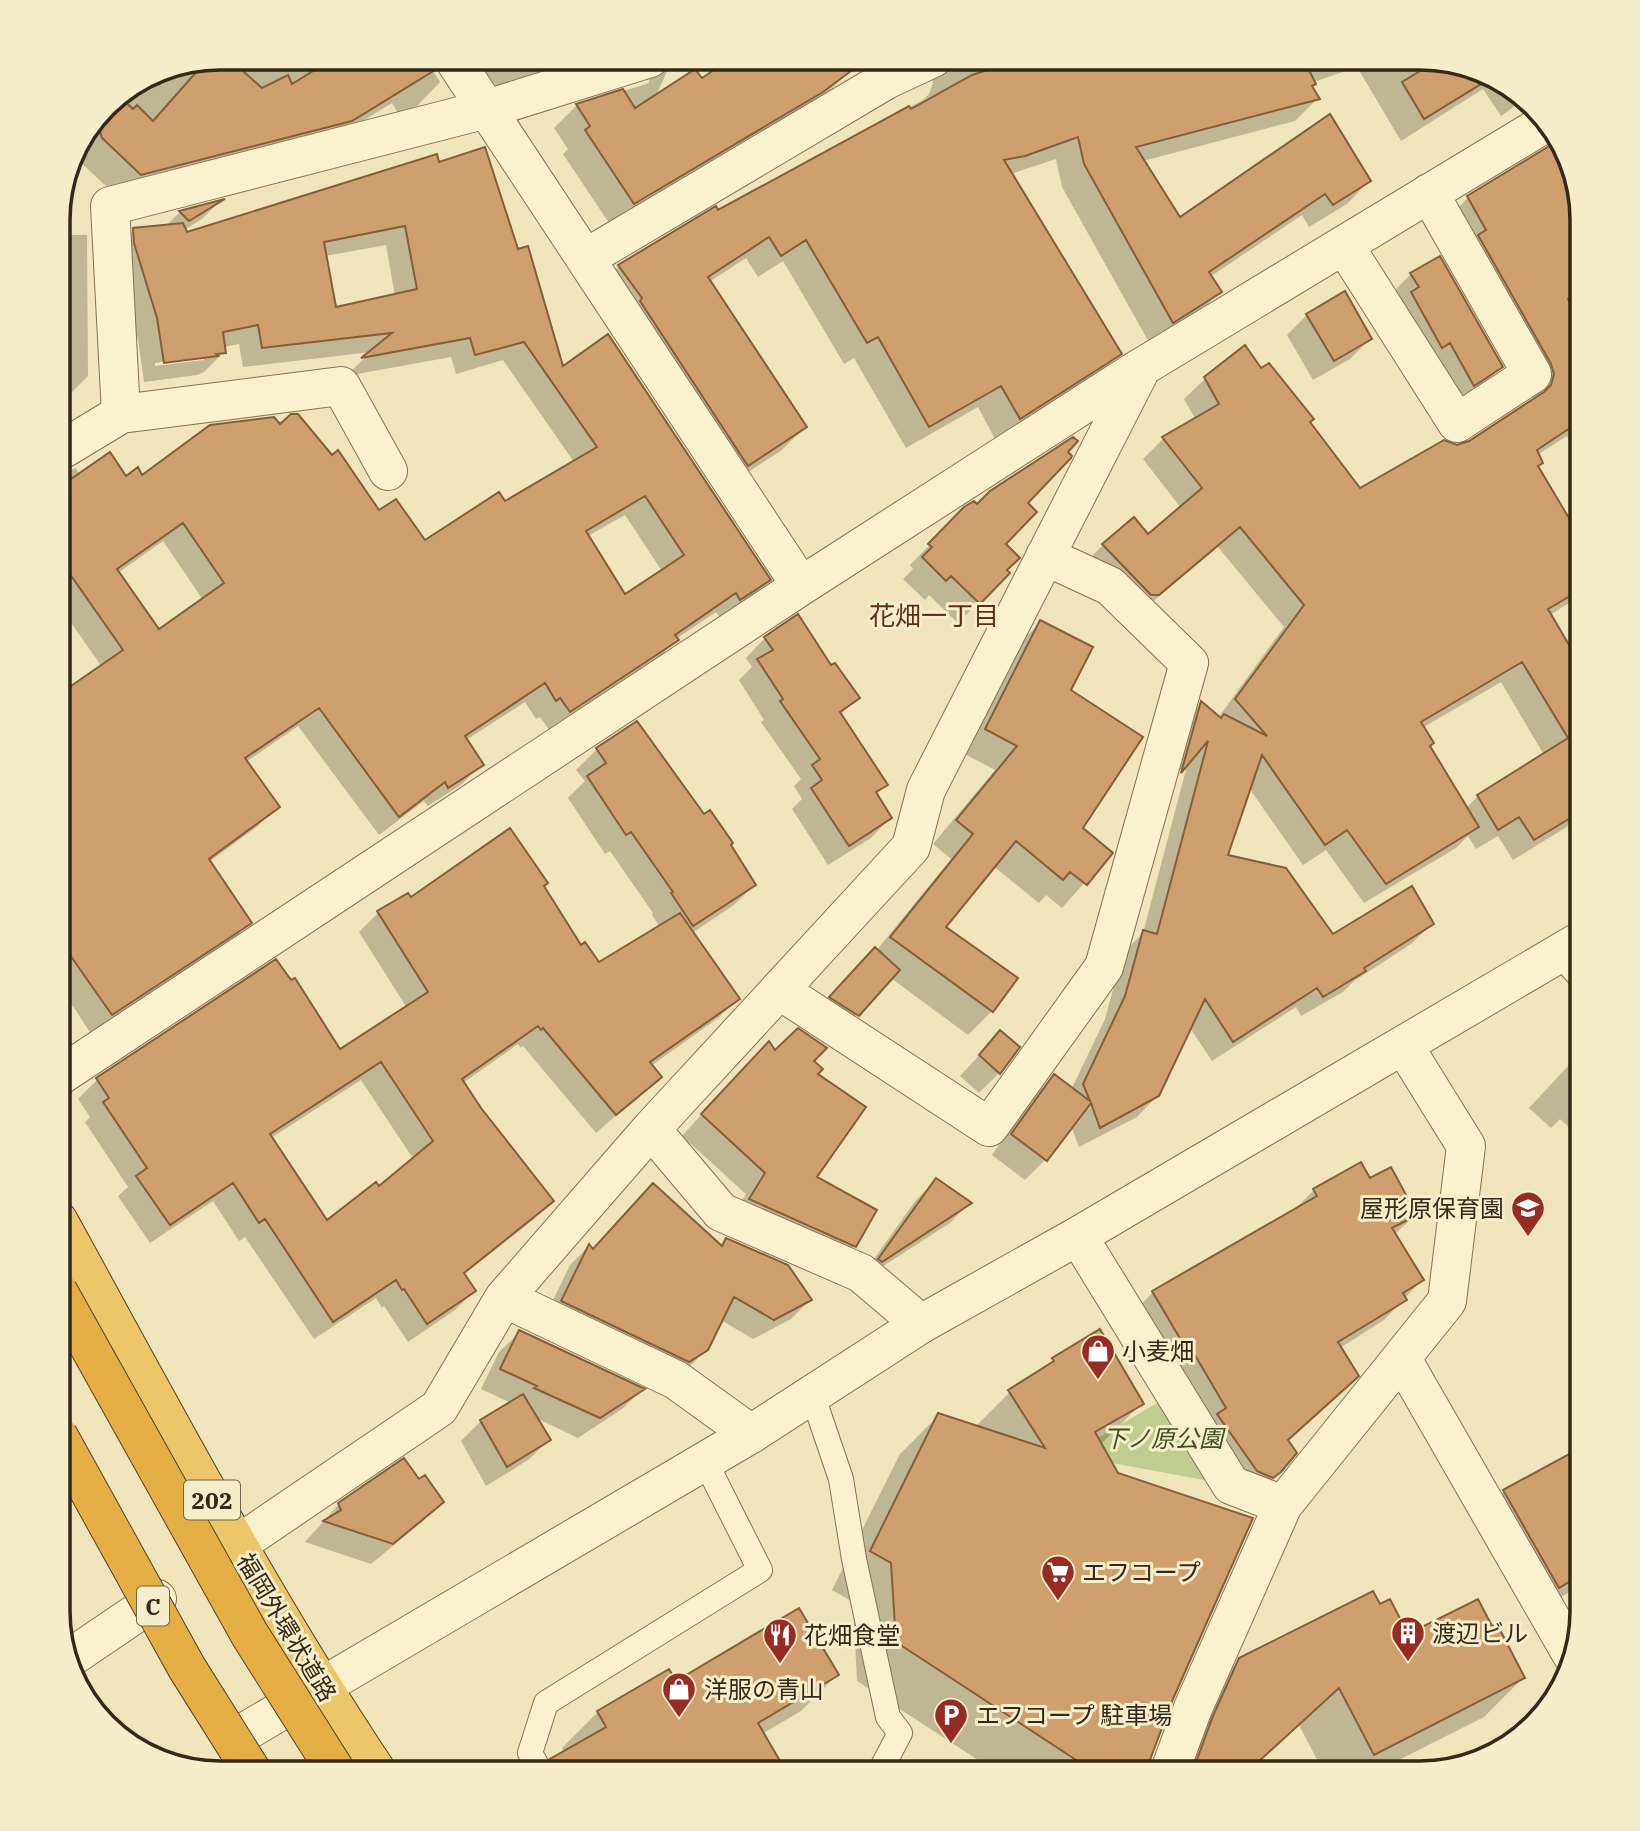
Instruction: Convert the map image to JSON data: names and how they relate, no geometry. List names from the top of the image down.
{
  "streets": {
    "highway": ["202", "C", "福岡外環状道路"]
  },
  "districts": ["花畑一丁目"],
  "parks": ["下ノ原公園"],
  "places": {
    "school or university": ["屋形原保育園"],
    "shop": ["小麦畑", "洋服の青山"],
    "supermarket": ["エフコープ"],
    "building": ["渡辺ビル"],
    "restaurant": ["花畑食堂"],
    "parking": ["エフコープ 駐車場"]
  }
}
